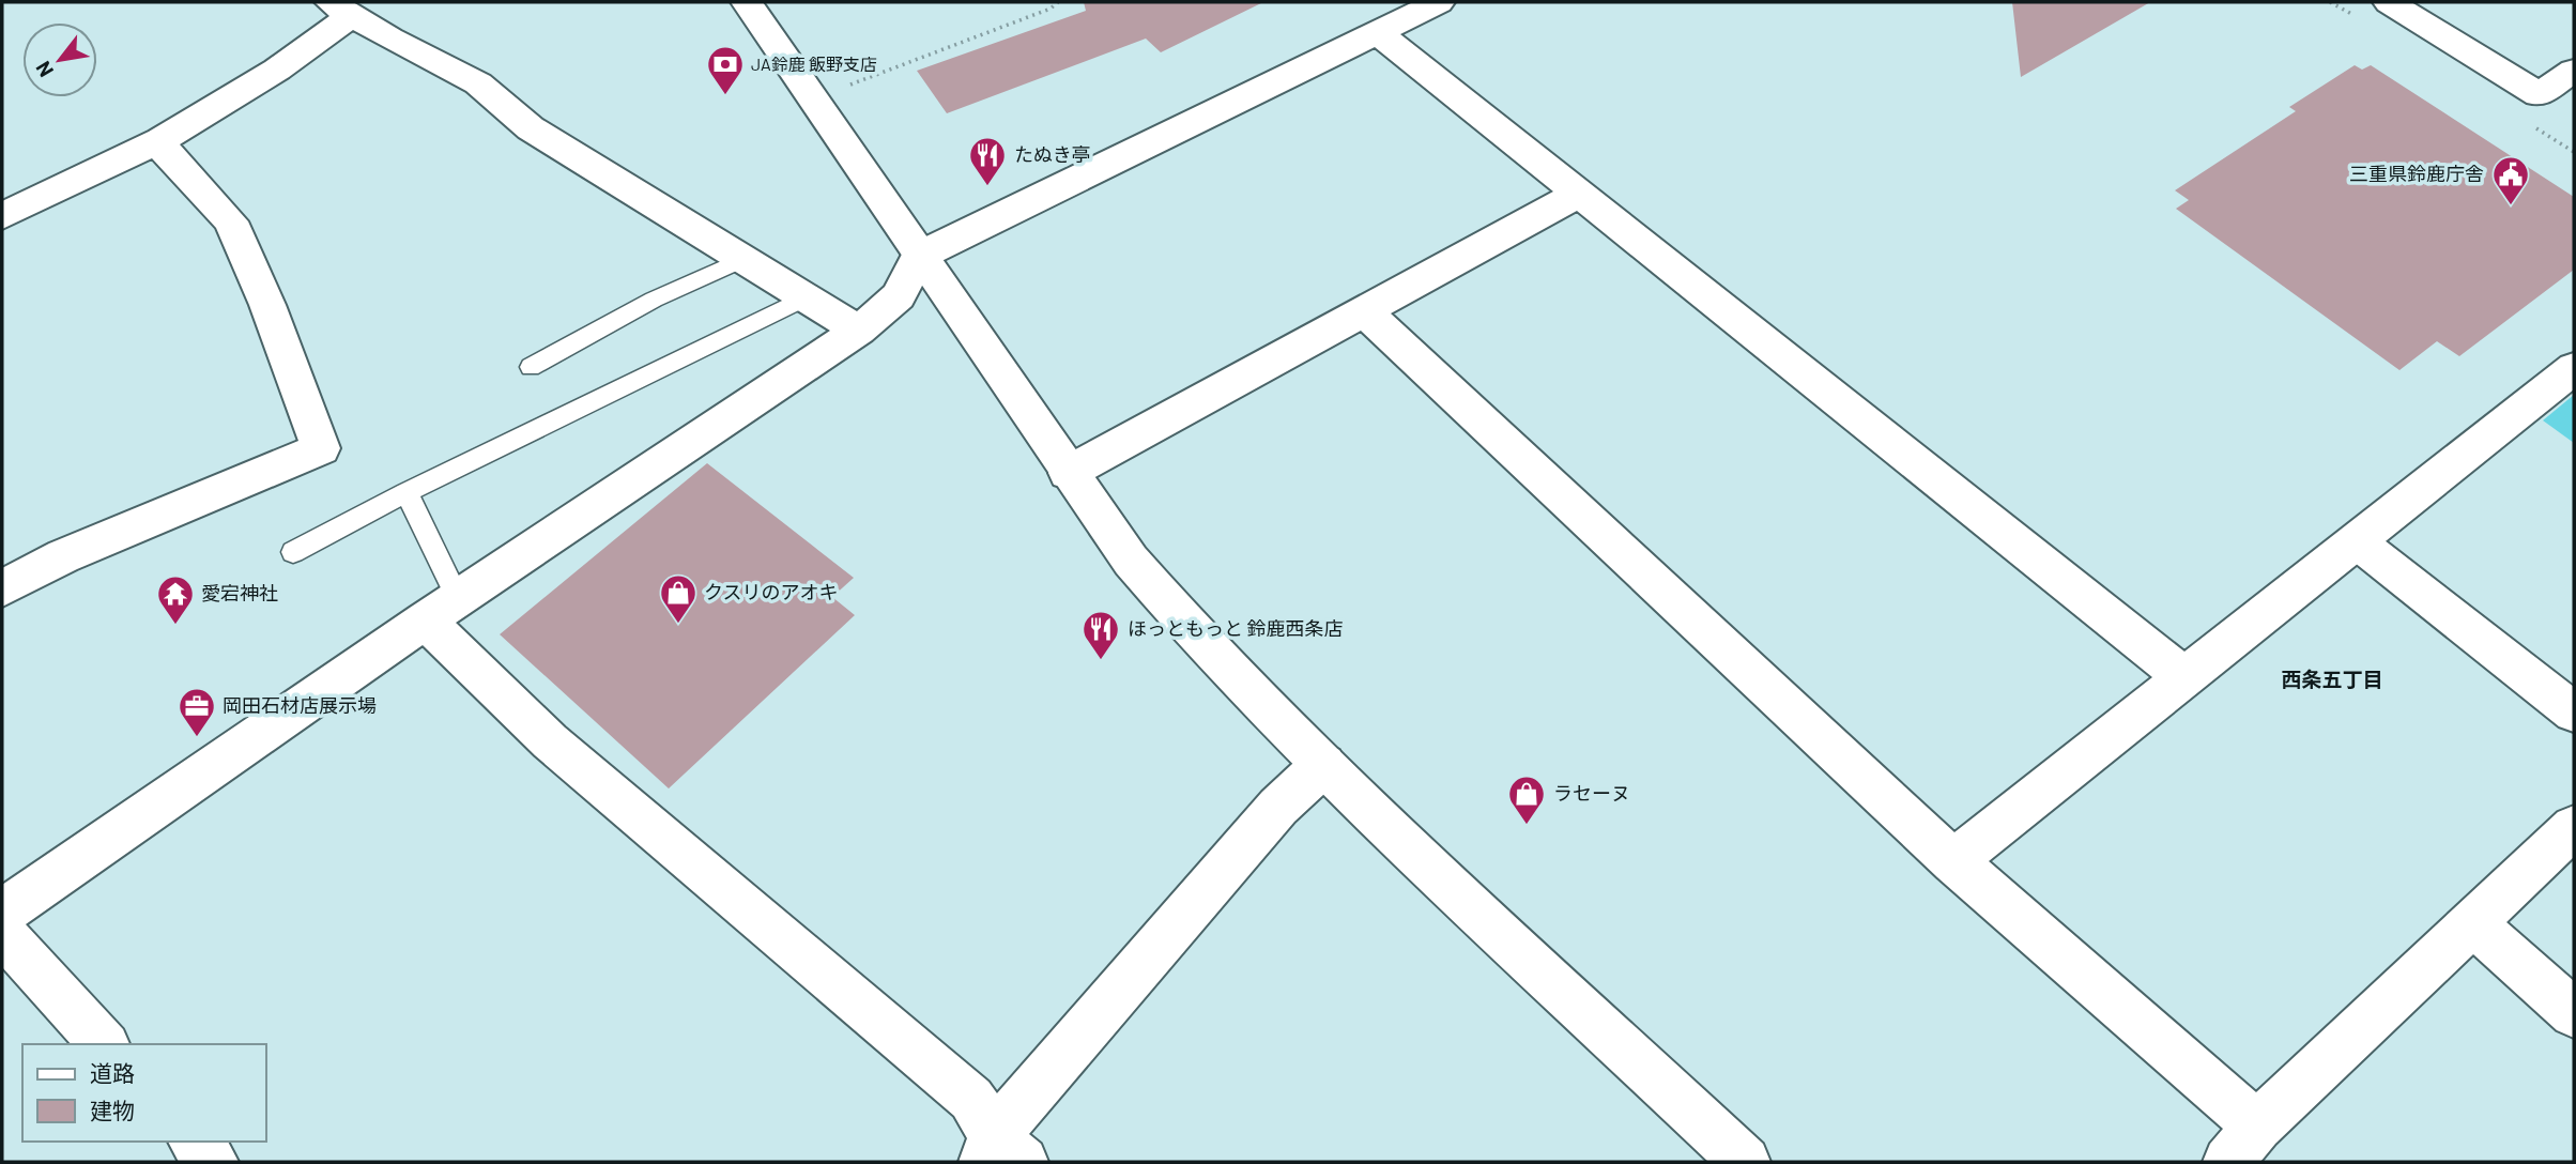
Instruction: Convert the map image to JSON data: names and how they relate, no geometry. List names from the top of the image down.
{
  "districts": ["西条五丁目"],
  "places": {
    "bank": ["JA鈴鹿 飯野支店"],
    "restaurant": ["たぬき亭", "ほっともっと 鈴鹿西条店"],
    "public building": ["三重県鈴鹿庁舎"],
    "shop": ["クスリのアオキ", "ラセーヌ"],
    "temple": ["愛宕神社"],
    "office": ["岡田石材店展示場"]
  },
  "legend": ["道路", "建物"],
  "north": "bottom left"
}
